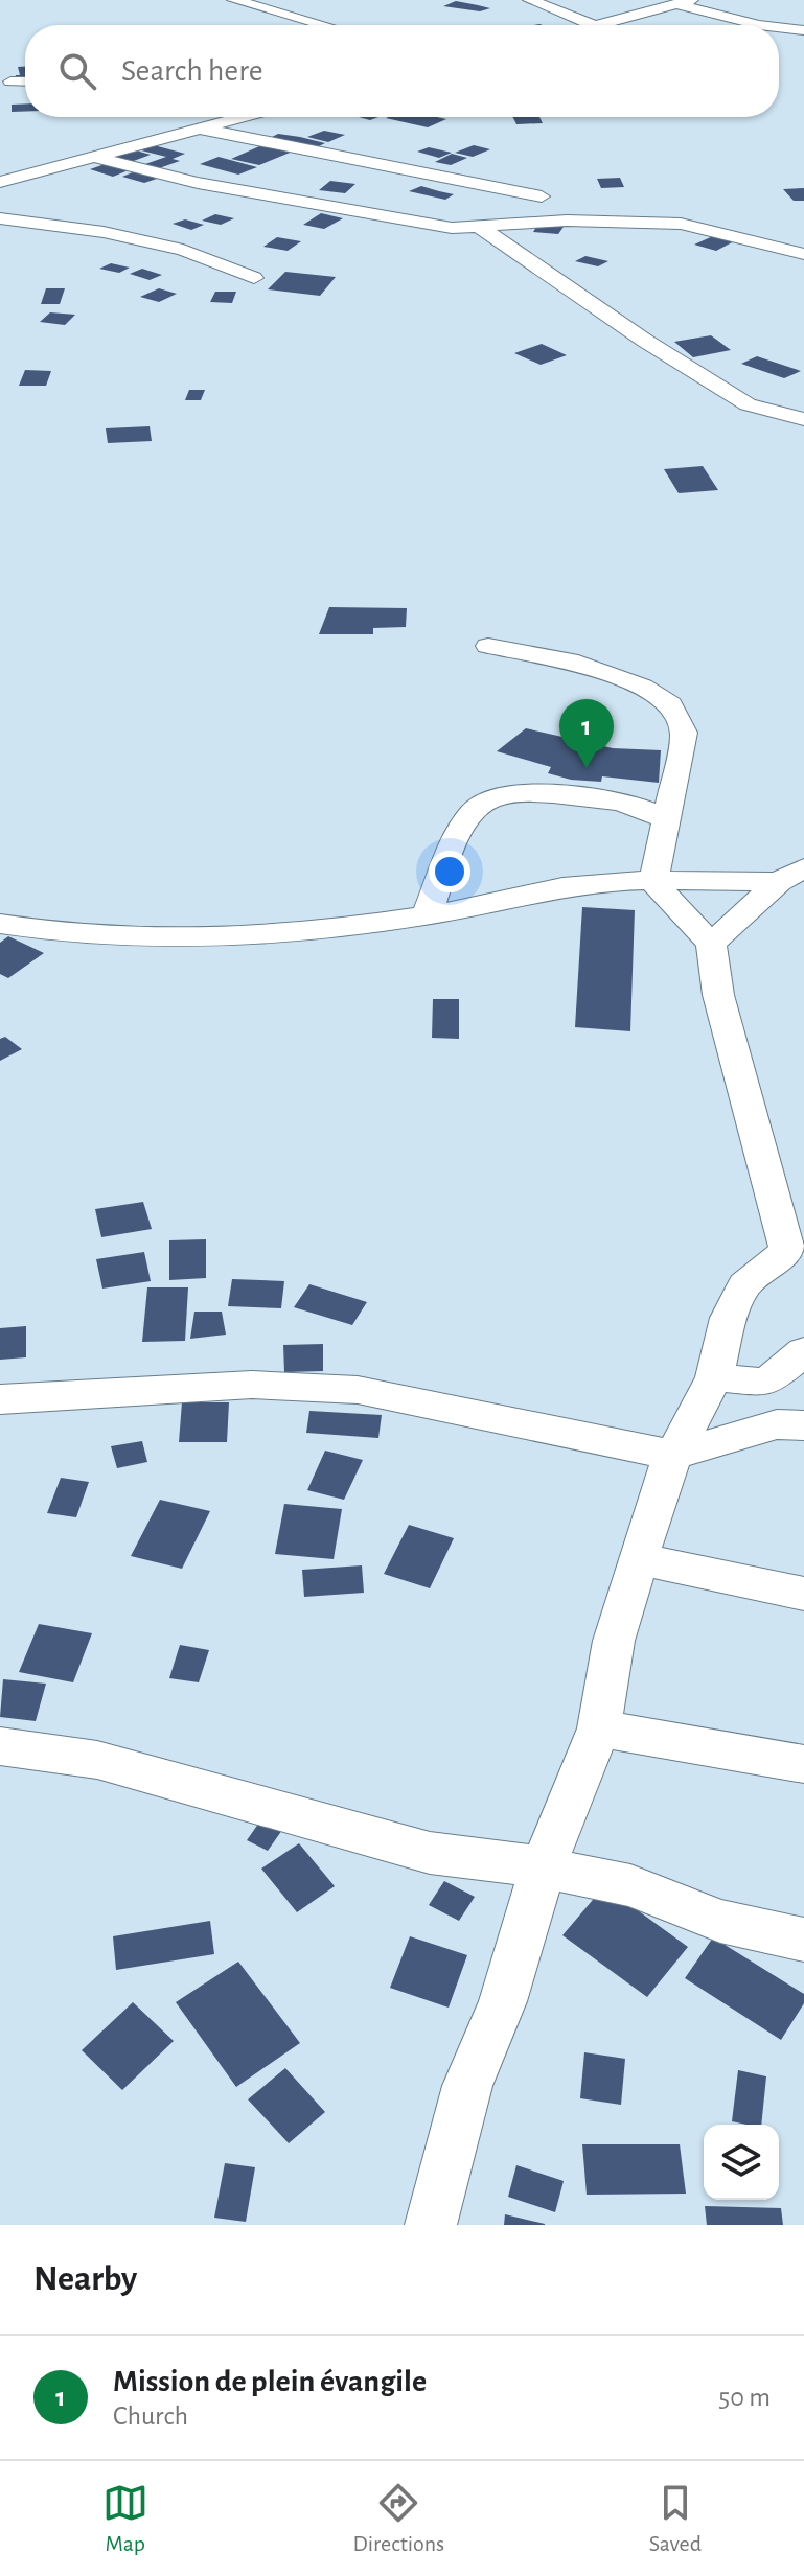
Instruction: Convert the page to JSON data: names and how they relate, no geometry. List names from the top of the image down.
{
  "page": {
    "search": "Search here",
    "pins": "1",
    "heading": "Nearby",
    "list": [
      {
        "mark": "1",
        "name": "Mission de plein évangile",
        "note": "Church",
        "value": "50 m"
      }
    ],
    "nav": ["Map", "Directions", "Saved"]
  }
}
